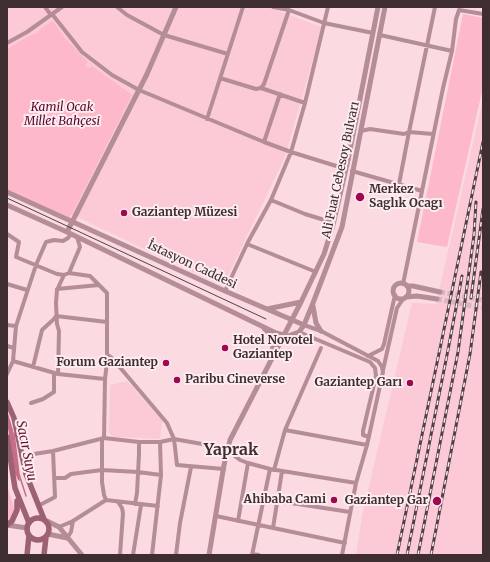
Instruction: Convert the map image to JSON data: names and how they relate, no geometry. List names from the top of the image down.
{
  "streets": {
    "street": ["Ali Fuat Cebesoy Bulvarı", "İstasyon Caddesi"]
  },
  "crossings": [
    ["Ali Fuat Cebesoy Bulvarı", "İstasyon Caddesi"]
  ],
  "districts": ["Yaprak"],
  "water": ["Sacır Suyu"],
  "parks": ["Kamil Ocak Millet Bahçesi"],
  "places": [
    "Merkez Saglık Ocagı",
    "Gaziantep Müzesi",
    "Hotel Novotel Gaziantep",
    "Forum Gaziantep",
    "Paribu Cineverse",
    "Gaziantep Garı",
    "Ahibaba Cami",
    "Gaziantep Gar"
  ]
}
